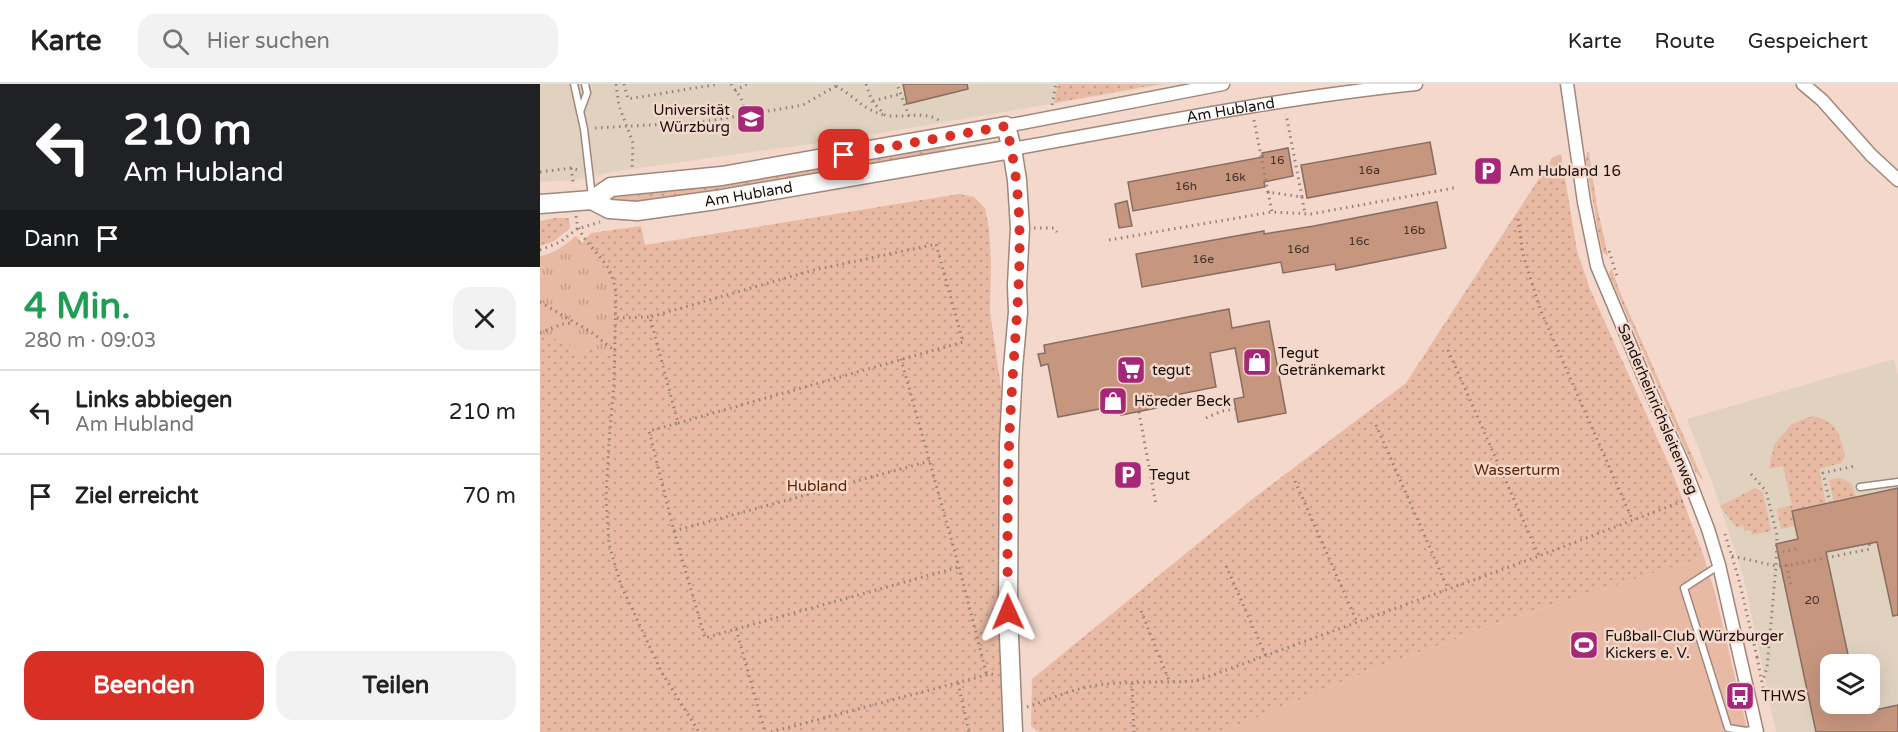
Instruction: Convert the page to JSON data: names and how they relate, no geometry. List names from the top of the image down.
{
  "streets": {
    "street": ["Am Hubland", "Sanderheinrichsleitenweg"]
  },
  "parks": ["Wasserturm", "Hubland"],
  "places": {
    "school or university": ["Universität Würzburg"],
    "parking": ["Am Hubland 16", "Tegut"],
    "shop": ["Tegut Getränkemarkt", "Höreder Beck"],
    "supermarket": ["tegut"],
    "sports": ["Fußball-Club Würzburger Kickers e. V."],
    "bus stop": ["THWS"]
  },
  "house_numbers": [
    "16",
    "16a",
    "16k",
    "16h",
    "16b",
    "16c",
    "16d",
    "16e",
    "20"
  ],
  "page": {
    "header": "Karte",
    "search": "Hier suchen",
    "nav": ["Karte", "Route", "Gespeichert"],
    "turn": ["210 m", "Am Hubland"],
    "then": "Dann",
    "heading": ["4 Min.", "280 m · 09:03"],
    "list": [
      {
        "name": "Links abbiegen",
        "note": "Am Hubland",
        "value": "210 m"
      },
      {
        "name": "Ziel erreicht",
        "value": "70 m"
      }
    ],
    "buttons": ["Beenden", "Teilen"]
  }
}
